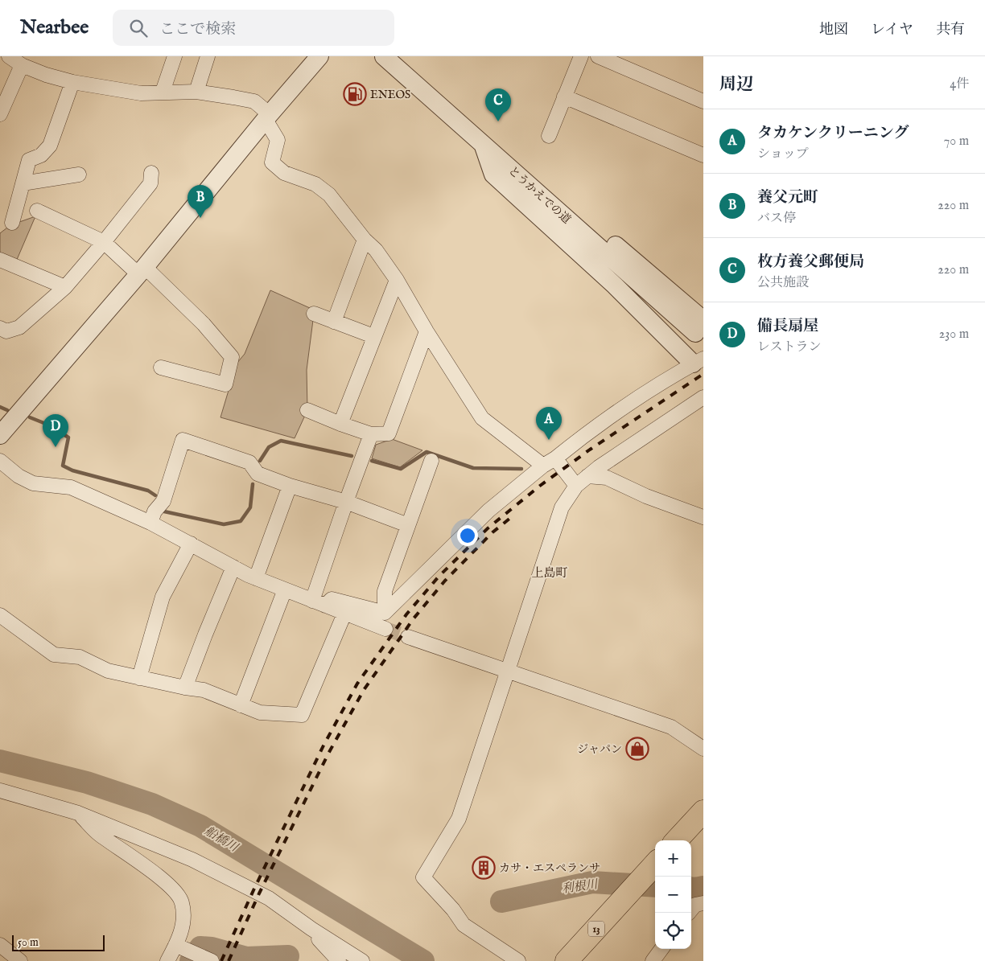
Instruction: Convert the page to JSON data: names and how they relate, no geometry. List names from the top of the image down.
{
  "streets": {
    "main road": ["13"],
    "street": ["とうかえでの道"]
  },
  "districts": ["上島町"],
  "water": ["船橋川", "利根川"],
  "places": {
    "fuel station": ["ENEOS"],
    "shop": ["ジャパン"],
    "building": ["カサ・エスペランサ"]
  },
  "scale_bar": "50 m",
  "page": {
    "header": "Nearbee",
    "search": "ここで検索",
    "nav": ["地図", "レイヤ", "共有"],
    "heading": ["周辺", "4件"],
    "pins": [
      "C",
      "B",
      "A",
      "D"
    ],
    "list": [
      {
        "mark": "A",
        "name": "タカケンクリーニング",
        "note": "ショップ",
        "value": "70 m"
      },
      {
        "mark": "B",
        "name": "養父元町",
        "note": "バス停",
        "value": "220 m"
      },
      {
        "mark": "C",
        "name": "枚方養父郵便局",
        "note": "公共施設",
        "value": "220 m"
      },
      {
        "mark": "D",
        "name": "備長扇屋",
        "note": "レストラン",
        "value": "230 m"
      }
    ],
    "map_buttons": ["+", "−"],
    "scale": "50 m"
  }
}
